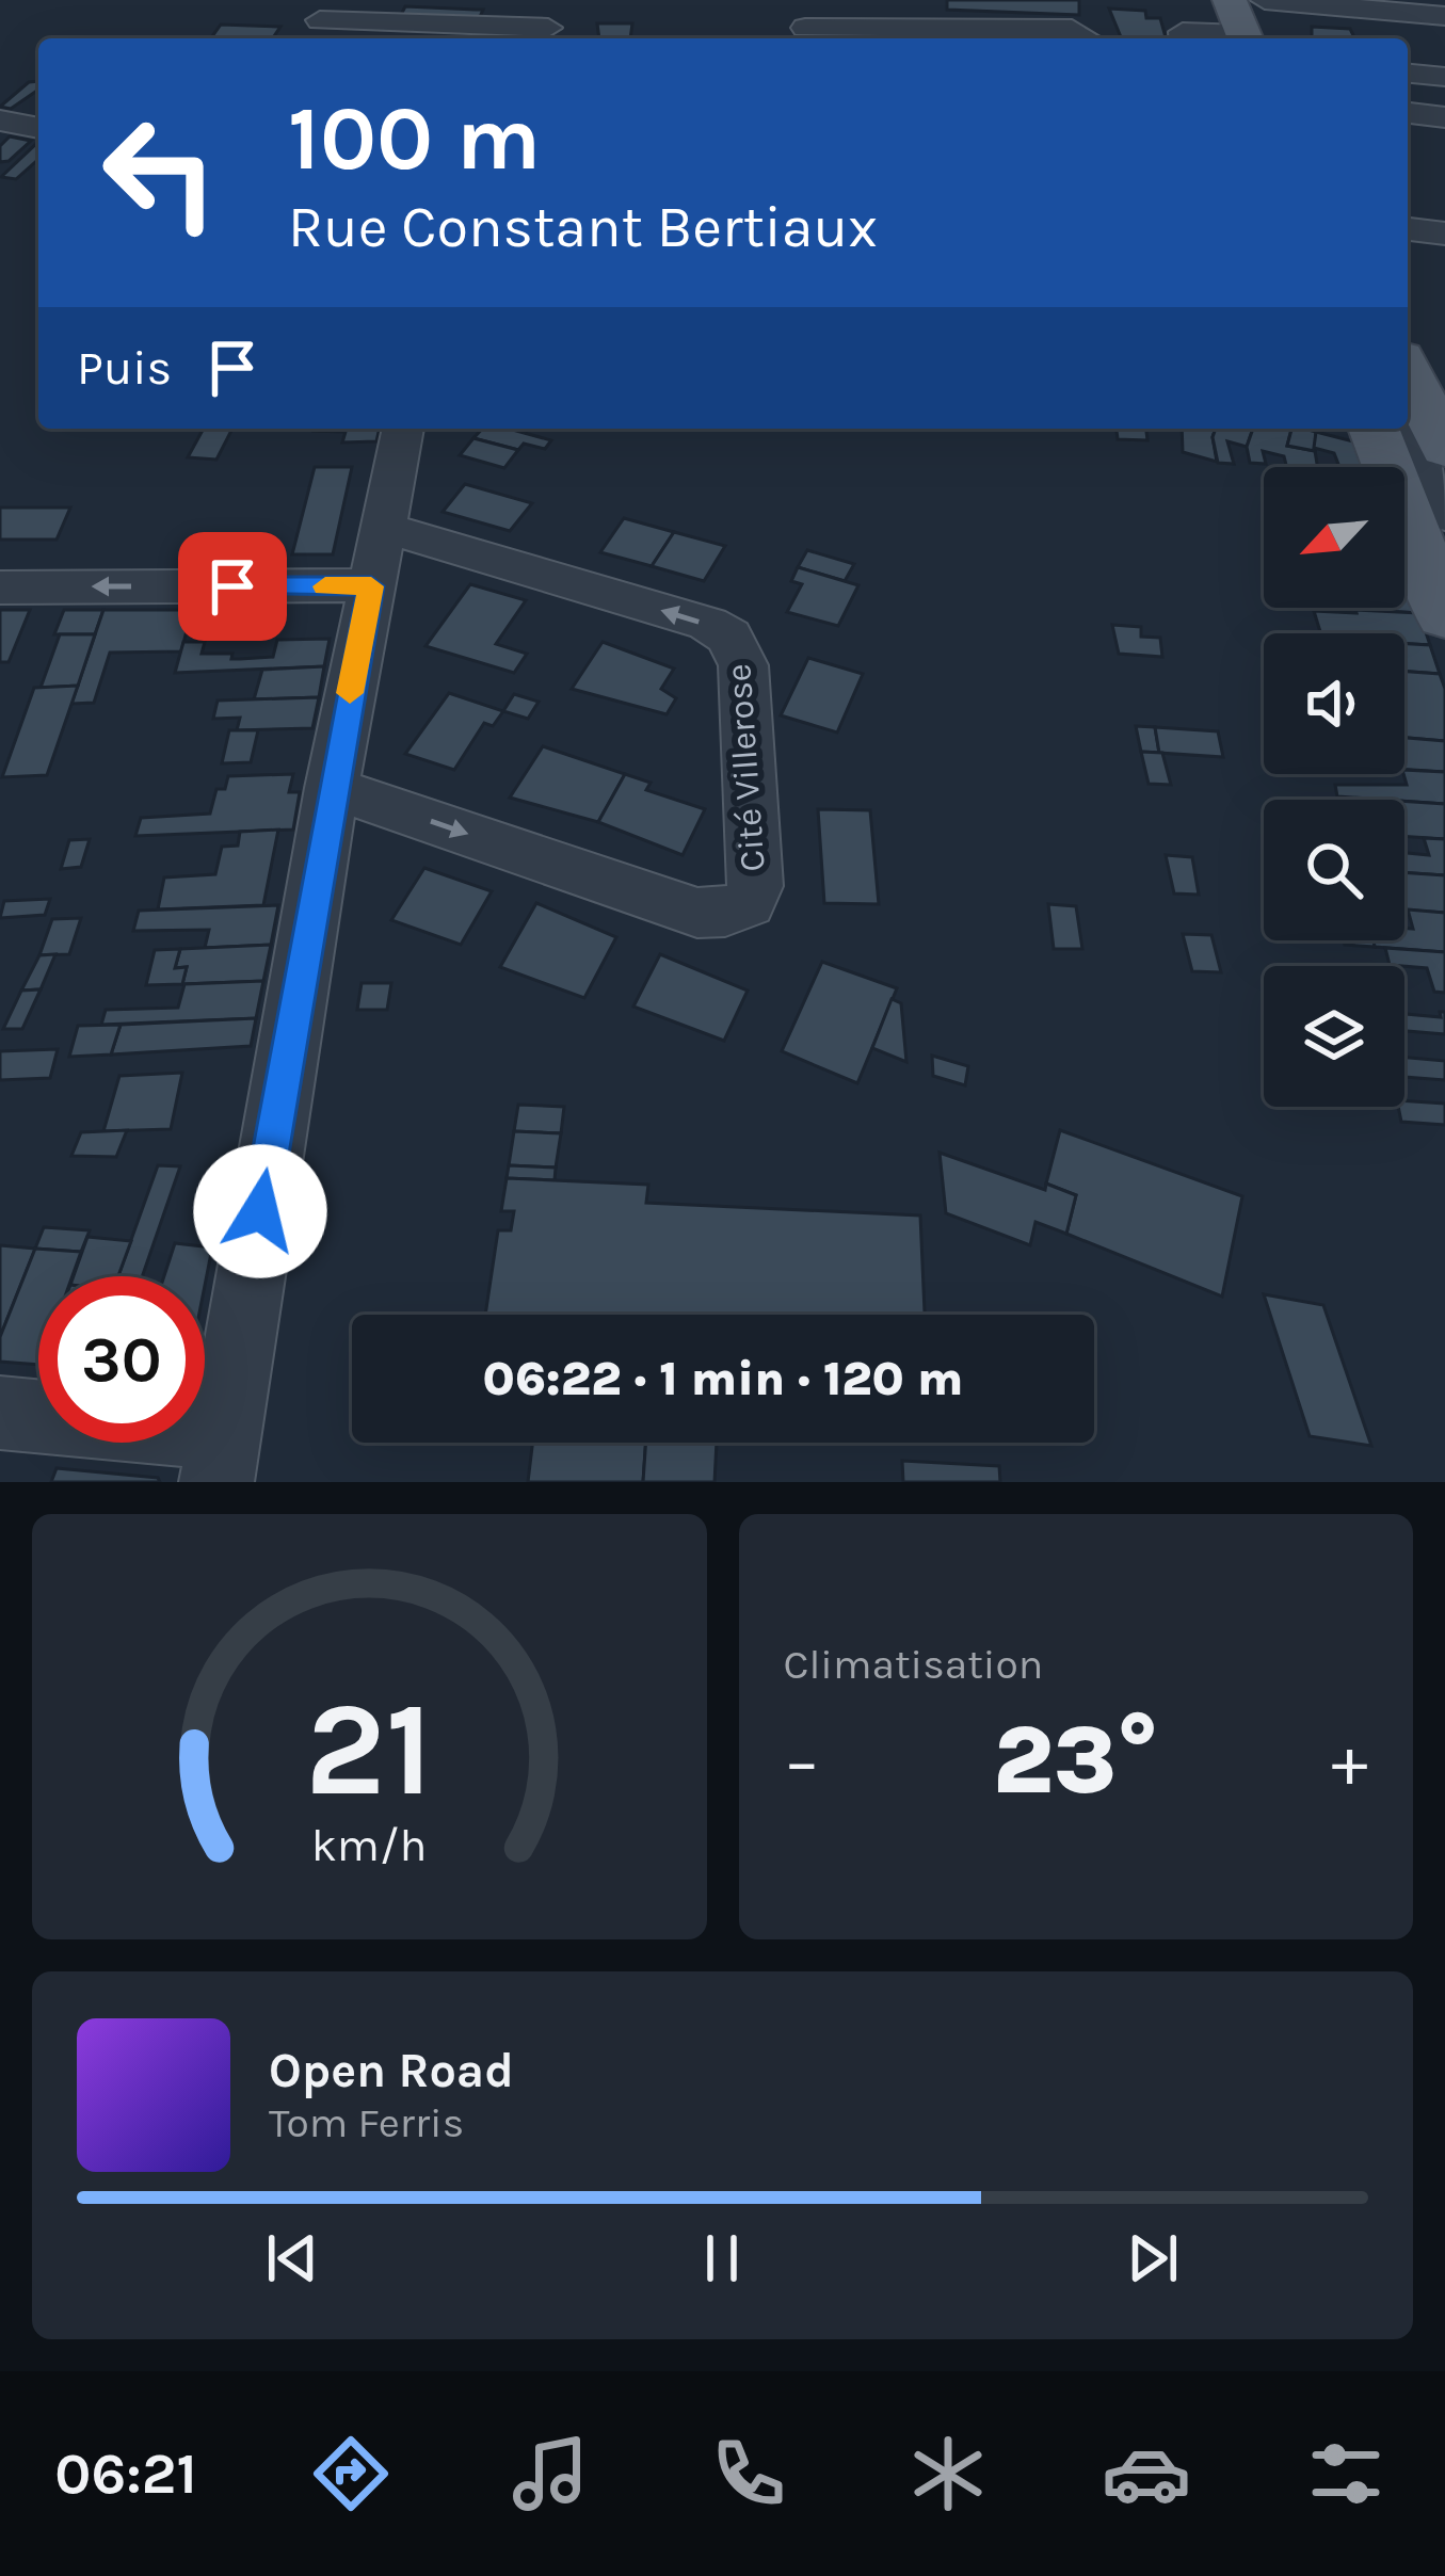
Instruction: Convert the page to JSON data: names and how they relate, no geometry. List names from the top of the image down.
{
  "streets": {
    "street": ["Cité Villerose"]
  },
  "north": "bottom left",
  "page": {
    "turn": ["100 m", "Rue Constant Bertiaux"],
    "then": "Puis",
    "limit": "30",
    "trip": "06:22 · 1 min · 120 m",
    "tile": "Climatisation",
    "heat": ["−", "23°", "+"],
    "song": ["Open Road", "Tom Ferris"],
    "tabs": "06:21",
    "gauge": ["21", "km/h"]
  }
}
